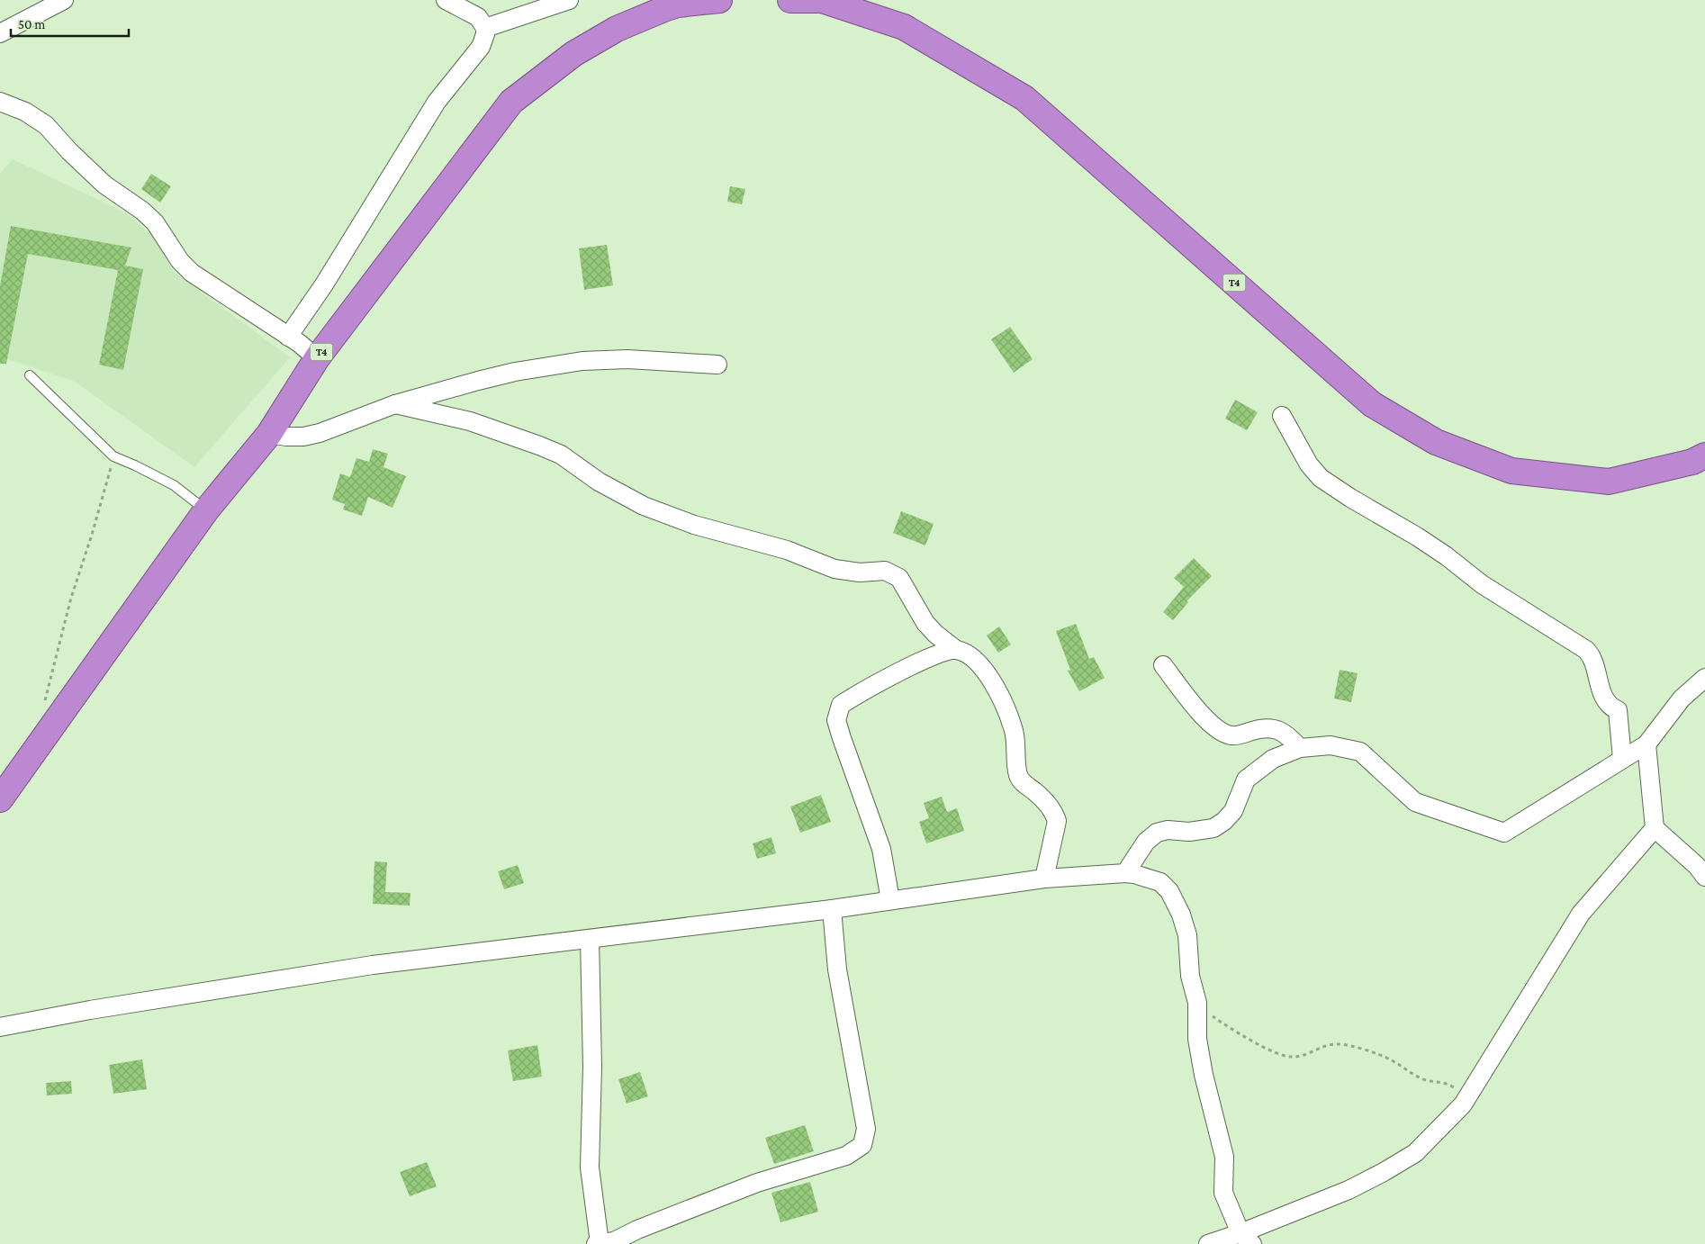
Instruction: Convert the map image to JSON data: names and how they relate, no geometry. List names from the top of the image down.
{
  "streets": {
    "highway": ["T4"]
  },
  "scale_bar": "50 m"
}
